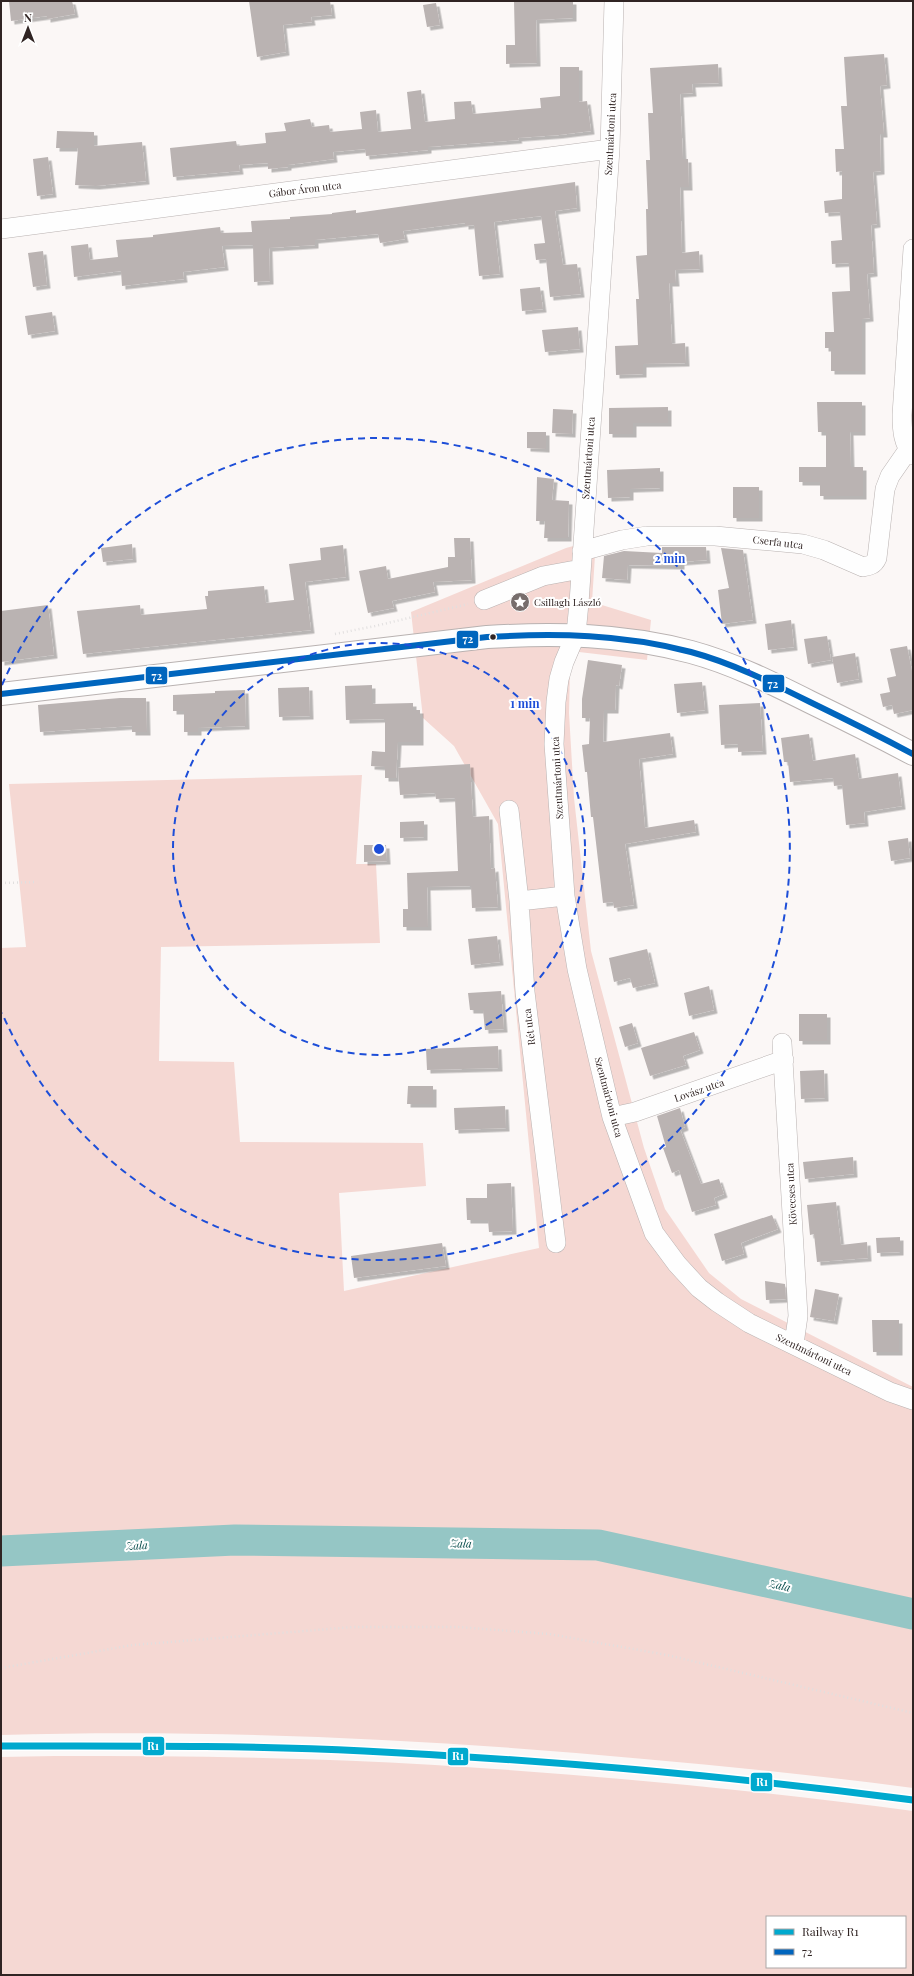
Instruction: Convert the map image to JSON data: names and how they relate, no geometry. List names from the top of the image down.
{
  "streets": {
    "street": [
      "Szentmártoni utca",
      "Gábor Áron utca",
      "Cserfa utca",
      "Rét utca",
      "Lovász utca",
      "Kövecses utca"
    ]
  },
  "crossings": [
    ["Szentmártoni utca", "Gábor Áron utca"],
    ["Szentmártoni utca", "Cserfa utca"],
    ["Szentmártoni utca", "Lovász utca"],
    ["Szentmártoni utca", "Kövecses utca"],
    ["Lovász utca", "Kövecses utca"]
  ],
  "water": ["Zala"],
  "places": {
    "place": ["Csillagh László"]
  },
  "lines": ["transit line 72", "rail line R1"],
  "legend": ["Railway R1", "72"],
  "north": "top",
  "rings": ["2 min", "1 min"]
}
